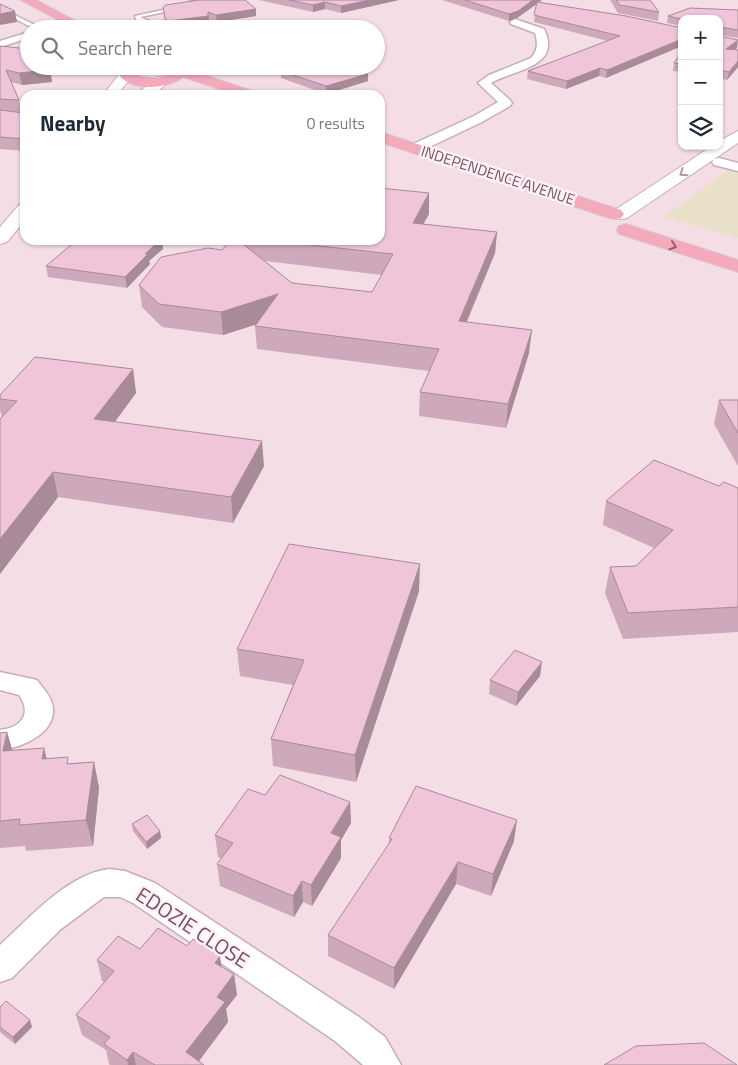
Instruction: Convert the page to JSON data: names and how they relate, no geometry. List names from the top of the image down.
{
  "streets": {
    "main road": ["INDEPENDENCE AVENUE"],
    "street": ["EDOZIE CLOSE"]
  },
  "page": {
    "map_buttons": ["+", "−"],
    "search": "Search here",
    "heading": ["Nearby", "0 results"]
  }
}
